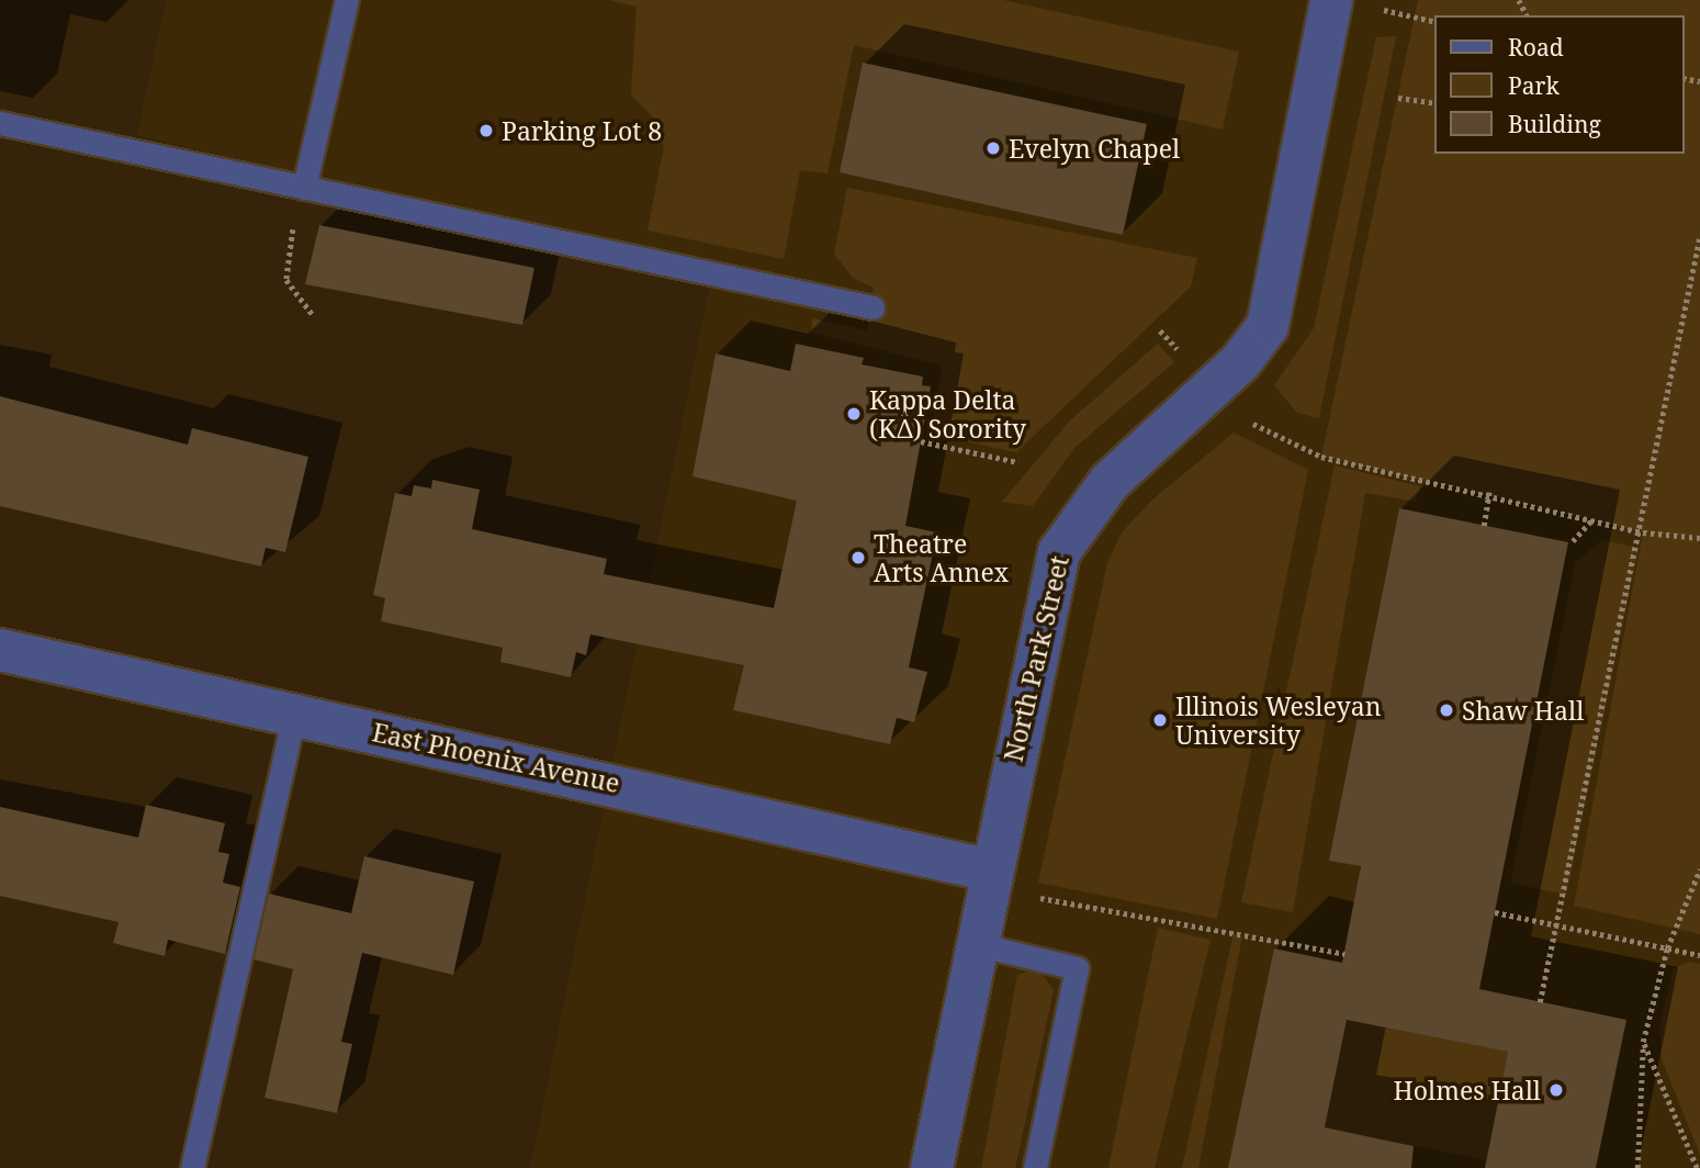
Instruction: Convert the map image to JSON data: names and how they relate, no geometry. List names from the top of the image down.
{
  "streets": {
    "street": ["North Park Street", "East Phoenix Avenue"]
  },
  "crossings": [
    ["North Park Street", "East Phoenix Avenue"]
  ],
  "places": [
    "Parking Lot 8",
    "Evelyn Chapel",
    "Kappa Delta (ΚΔ) Sorority",
    "Theatre Arts Annex",
    "Shaw Hall",
    "Illinois Wesleyan University",
    "Holmes Hall"
  ],
  "legend": ["Road", "Park", "Building"]
}
